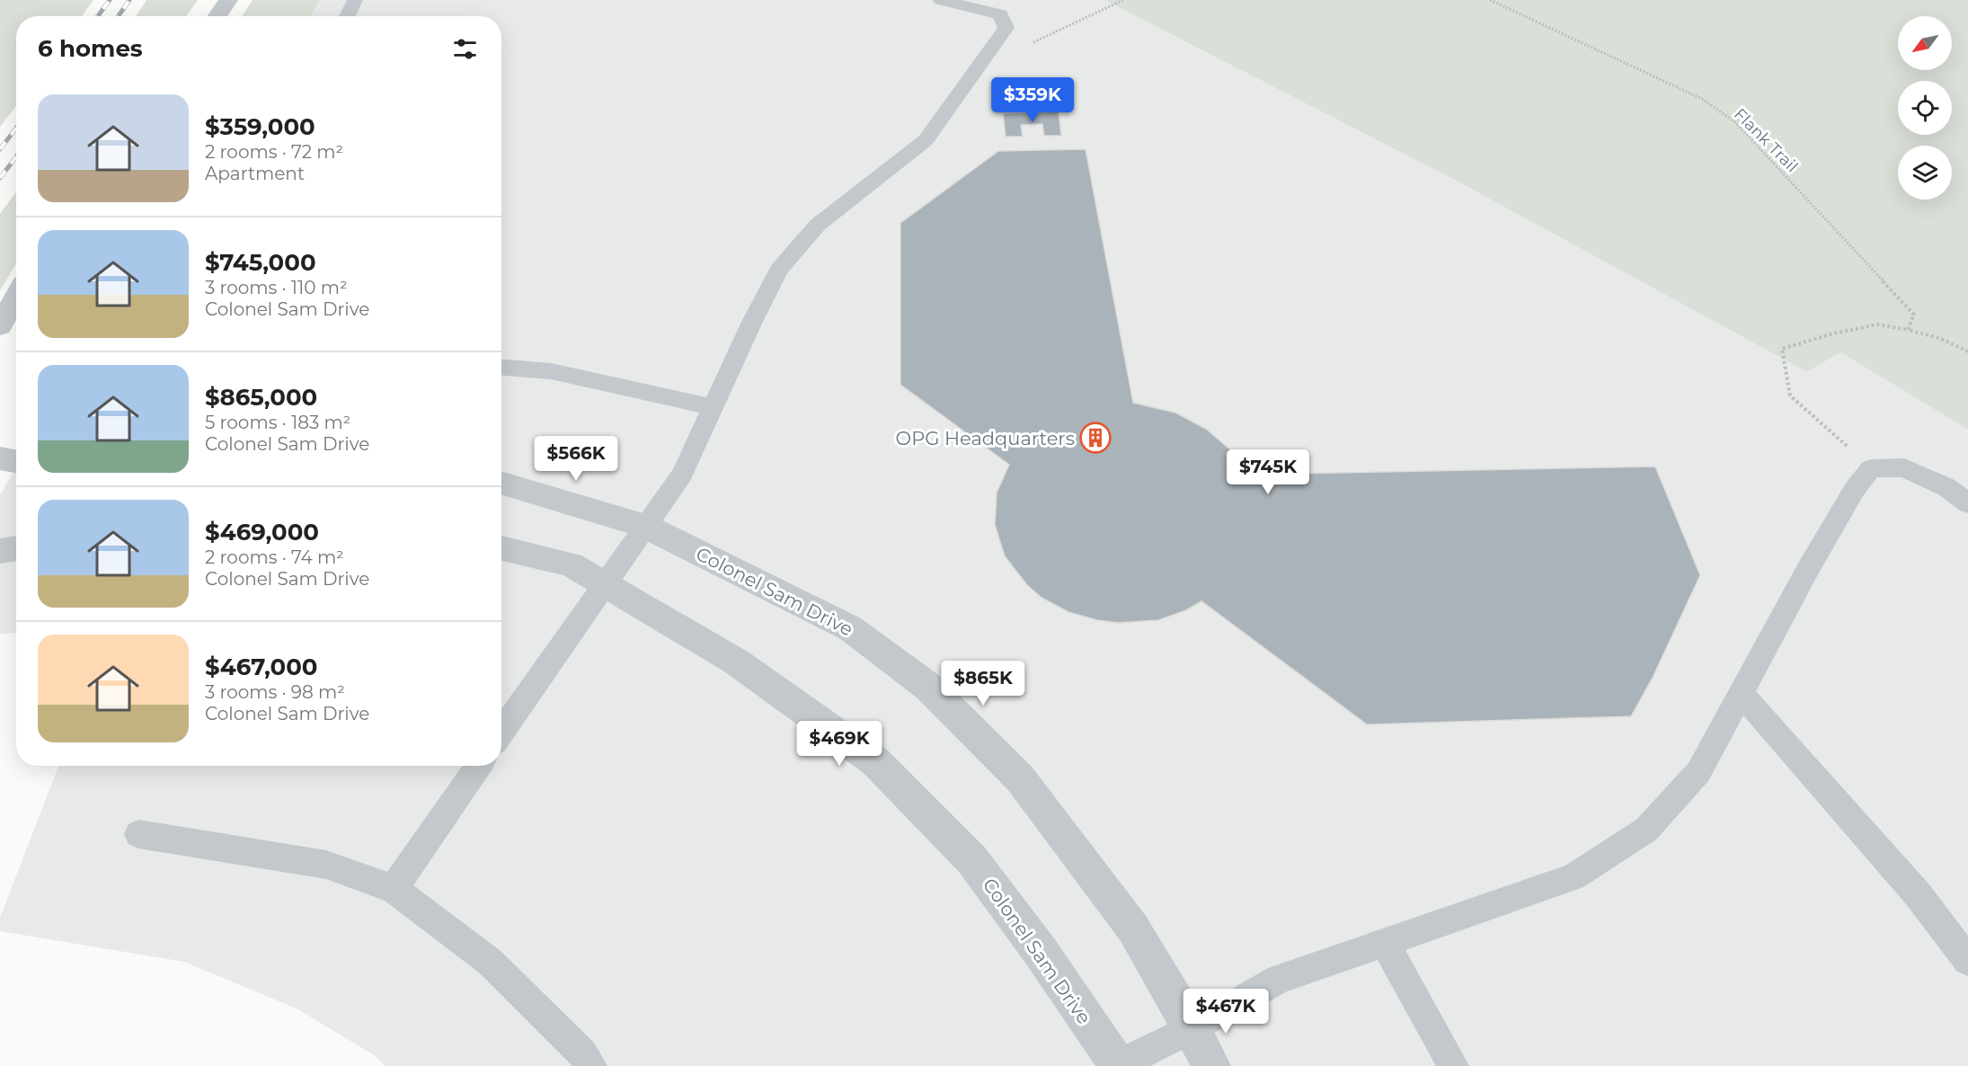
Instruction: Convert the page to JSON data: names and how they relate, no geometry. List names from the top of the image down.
{
  "streets": {
    "street": ["Colonel Sam Drive"],
    "path": ["Flank Trail"]
  },
  "places": {
    "building": ["OPG Headquarters"]
  },
  "north": "bottom left",
  "page": {
    "heading": "6 homes",
    "price": [
      "$359K",
      "$566K",
      "$745K",
      "$865K",
      "$469K",
      "$467K"
    ],
    "list": [
      {
        "name": "$359,000",
        "note": "2 rooms · 72 m² · Apartment"
      },
      {
        "name": "$745,000",
        "note": "3 rooms · 110 m² · Colonel Sam Drive"
      },
      {
        "name": "$865,000",
        "note": "5 rooms · 183 m² · Colonel Sam Drive"
      },
      {
        "name": "$469,000",
        "note": "2 rooms · 74 m² · Colonel Sam Drive"
      },
      {
        "name": "$467,000",
        "note": "3 rooms · 98 m² · Colonel Sam Drive"
      }
    ]
  }
}
